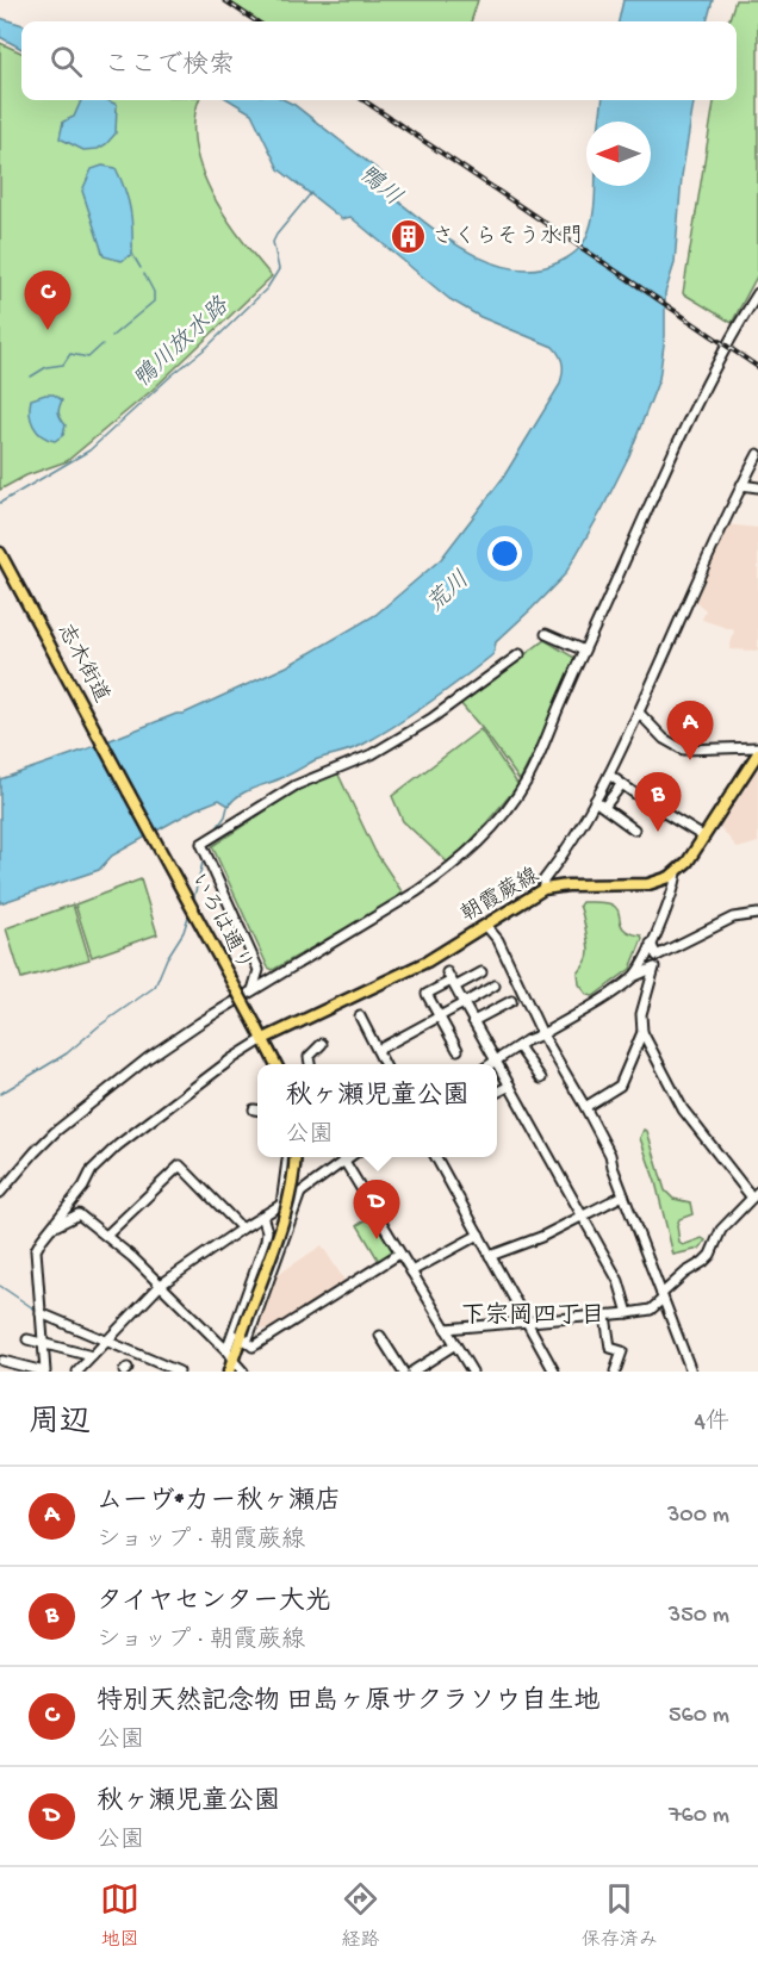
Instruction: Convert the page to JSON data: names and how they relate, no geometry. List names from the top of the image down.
{
  "streets": {
    "main road": ["志木街道", "朝霞蕨線", "いろは通り"]
  },
  "crossings": [
    ["志木街道", "いろは通り"],
    ["朝霞蕨線", "いろは通り"]
  ],
  "districts": ["下宗岡四丁目"],
  "water": ["鴨川", "鴨川放水路", "荒川"],
  "places": {
    "building": ["さくらそう水門"]
  },
  "north": "left",
  "page": {
    "search": "ここで検索",
    "pins": [
      "C",
      "A",
      "B",
      "D"
    ],
    "popup": ["秋ヶ瀬児童公園", "公園"],
    "heading": ["周辺", "4件"],
    "list": [
      {
        "mark": "A",
        "name": "ムーヴ*カー秋ヶ瀬店",
        "note": "ショップ · 朝霞蕨線",
        "value": "300 m"
      },
      {
        "mark": "B",
        "name": "タイヤセンター大光",
        "note": "ショップ · 朝霞蕨線",
        "value": "350 m"
      },
      {
        "mark": "C",
        "name": "特別天然記念物 田島ヶ原サクラソウ自生地",
        "note": "公園",
        "value": "560 m"
      },
      {
        "mark": "D",
        "name": "秋ヶ瀬児童公園",
        "note": "公園",
        "value": "760 m"
      }
    ],
    "nav": ["地図", "経路", "保存済み"]
  }
}
